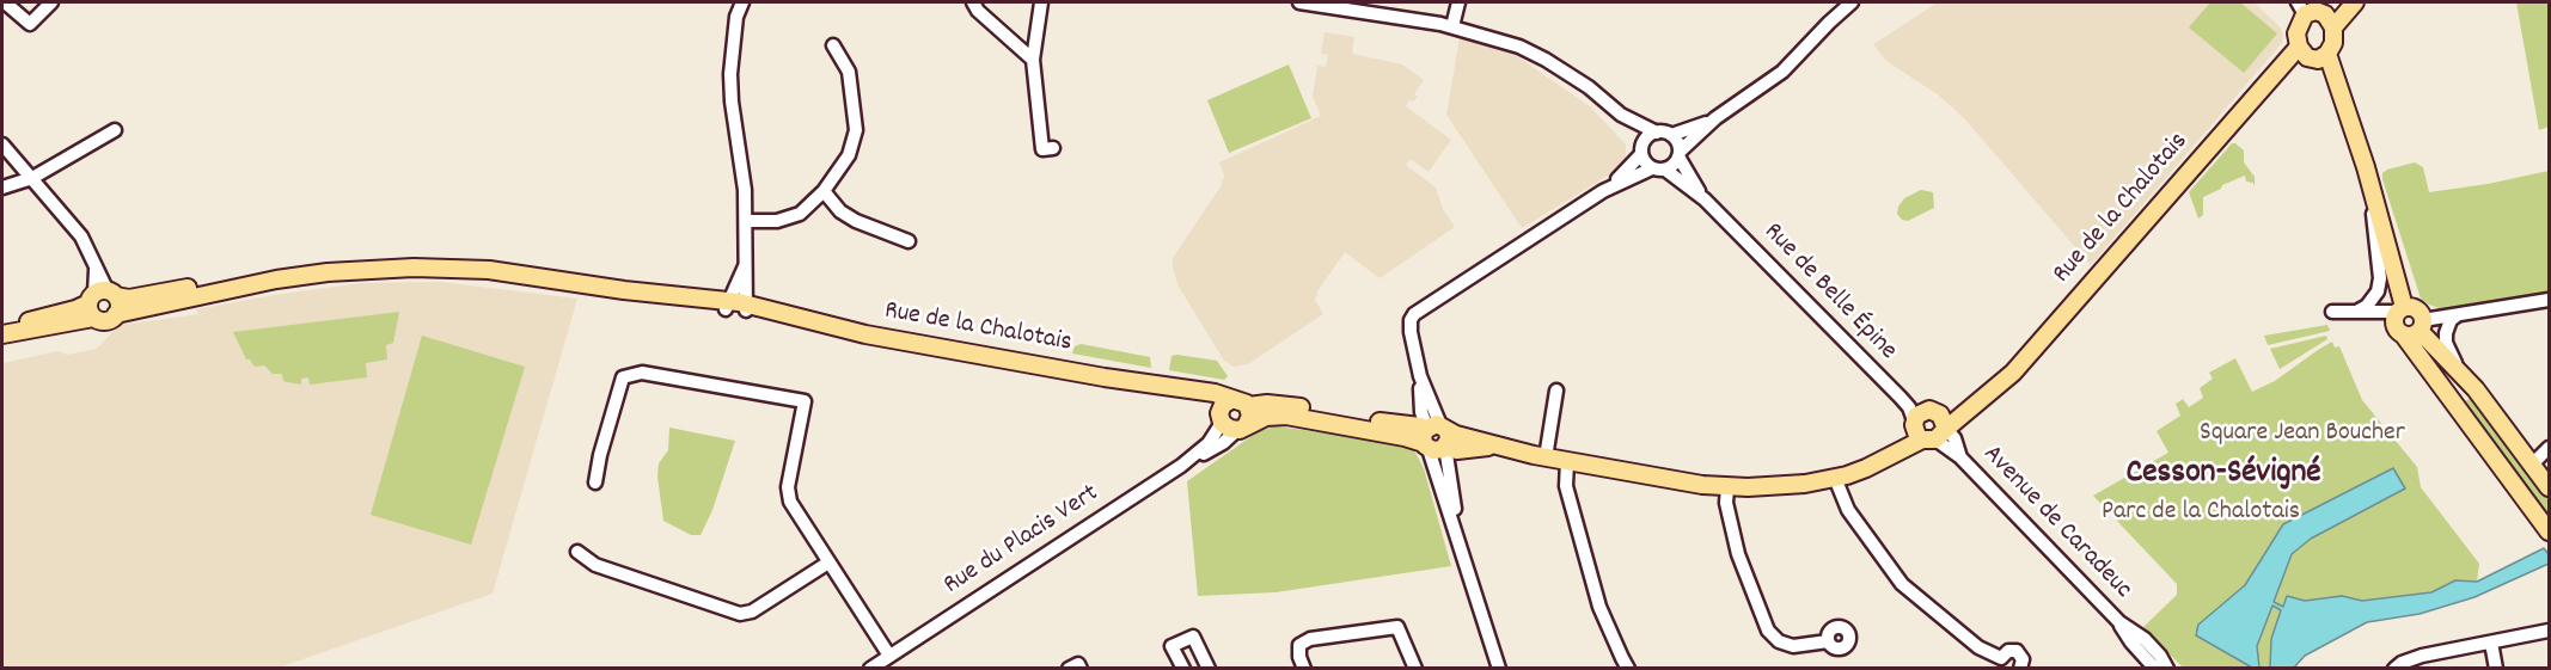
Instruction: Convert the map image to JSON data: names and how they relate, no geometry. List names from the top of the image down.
{
  "streets": {
    "main road": ["Rue de la Chalotais"],
    "street": ["Rue de Belle Épine", "Avenue de Caradeuc", "Rue du Placis Vert"]
  },
  "crossings": [
    ["Rue de la Chalotais", "Rue de Belle Épine"],
    ["Rue de la Chalotais", "Avenue de Caradeuc"],
    ["Rue de la Chalotais", "Rue du Placis Vert"],
    ["Rue de Belle Épine", "Avenue de Caradeuc"]
  ],
  "districts": ["Cesson-Sévigné"],
  "parks": ["Square Jean Boucher", "Parc de la Chalotais"]
}
